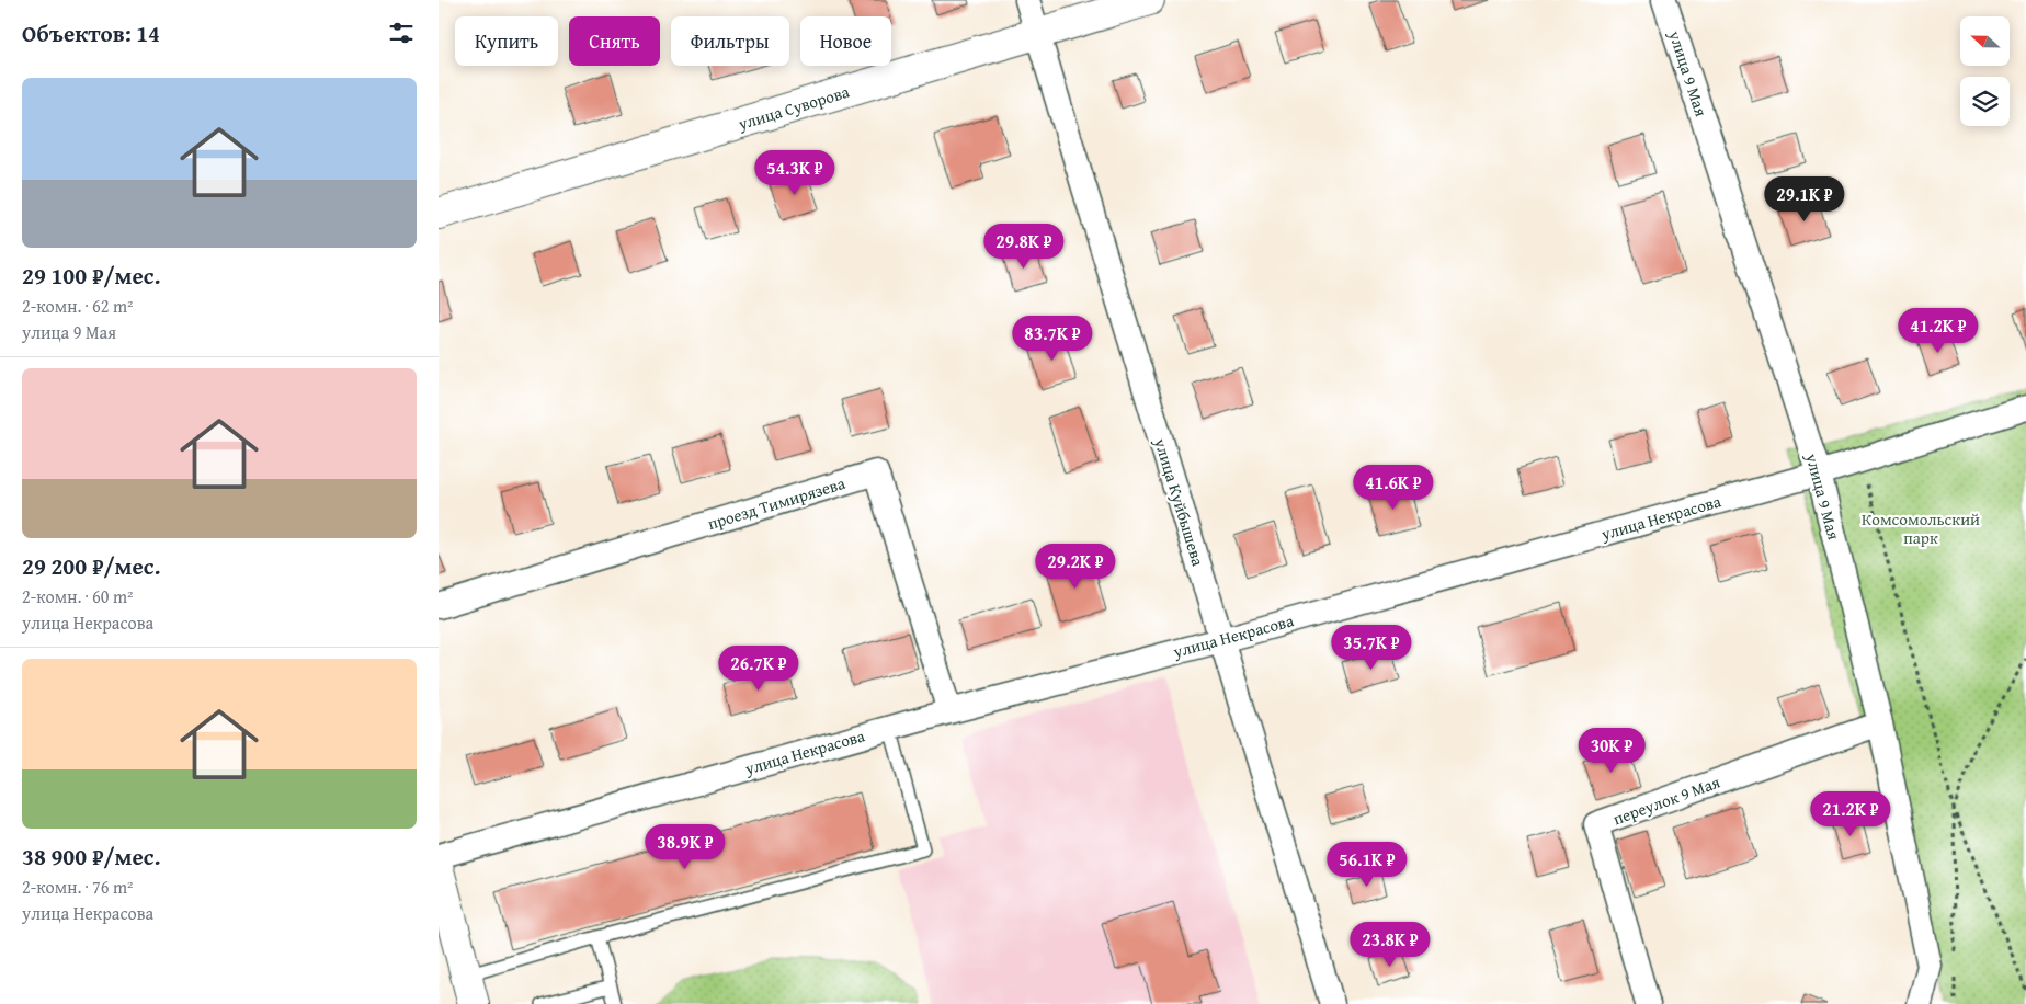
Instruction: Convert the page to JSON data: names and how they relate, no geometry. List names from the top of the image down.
{
  "streets": {
    "street": [
      "улица 9 Мая",
      "улица Суворова",
      "улица Куйбышева",
      "проезд Тимирязева",
      "улица Некрасова",
      "переулок 9 Мая"
    ]
  },
  "crossings": [
    ["улица 9 Мая", "улица Некрасова"],
    ["улица 9 Мая", "переулок 9 Мая"],
    ["улица Суворова", "улица Куйбышева"],
    ["улица Куйбышева", "улица Некрасова"],
    ["проезд Тимирязева", "улица Некрасова"]
  ],
  "parks": ["Комсомольский парк"],
  "north": "left",
  "page": {
    "heading": "Объектов: 14",
    "chip": [
      "Купить",
      "Снять",
      "Фильтры",
      "Новое"
    ],
    "list": [
      {
        "name": "29 100 ₽/мес.",
        "note": "2-комн. · 62 m² · улица 9 Мая"
      },
      {
        "name": "29 200 ₽/мес.",
        "note": "2-комн. · 60 m² · улица Некрасова"
      },
      {
        "name": "38 900 ₽/мес.",
        "note": "2-комн. · 76 m² · улица Некрасова"
      }
    ],
    "price": [
      "54.3K ₽",
      "29.1K ₽",
      "29.8K ₽",
      "41.2K ₽",
      "83.7K ₽",
      "41.6K ₽",
      "29.2K ₽",
      "35.7K ₽",
      "26.7K ₽",
      "30K ₽",
      "21.2K ₽",
      "38.9K ₽",
      "56.1K ₽",
      "23.8K ₽"
    ]
  }
}
